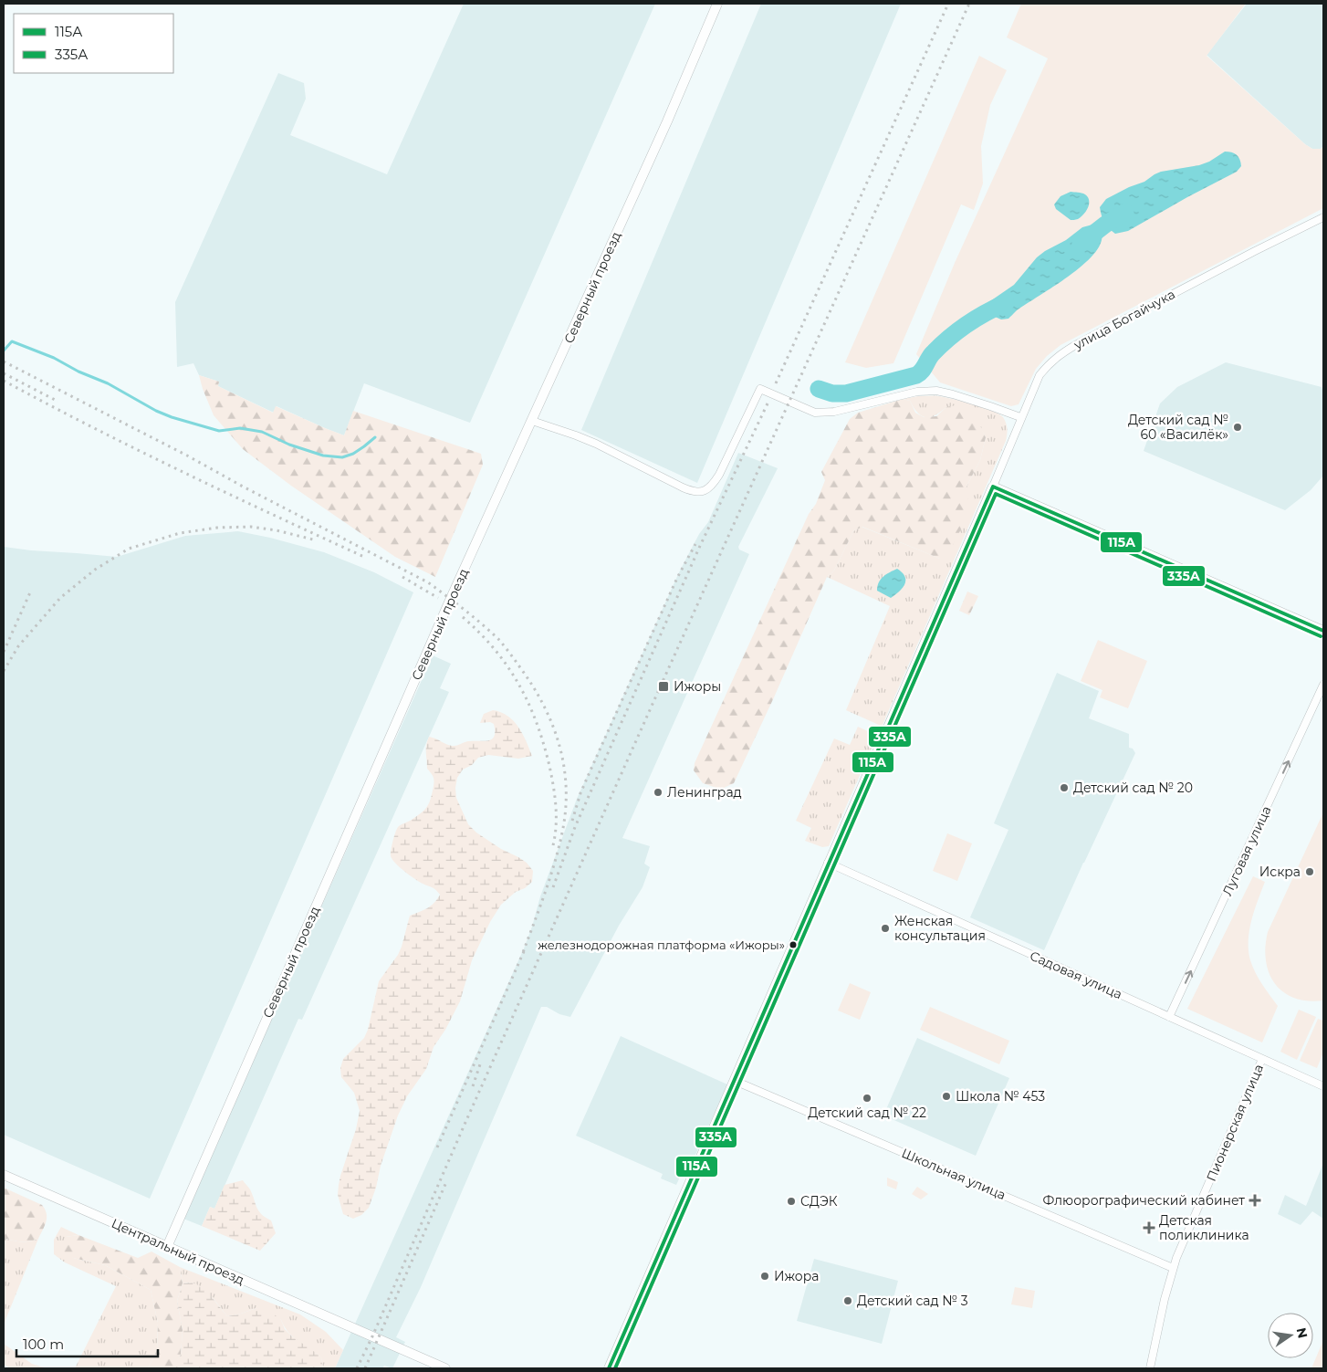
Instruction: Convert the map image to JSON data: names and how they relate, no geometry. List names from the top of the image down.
{
  "streets": {
    "street": [
      "Северный проезд",
      "улица Богайчука",
      "Луговая улица",
      "Садовая улица",
      "Пионерская улица",
      "Школьная улица",
      "Центральный проезд"
    ]
  },
  "crossings": [
    ["Северный проезд", "Центральный проезд"],
    ["Луговая улица", "Садовая улица"],
    ["Садовая улица", "Пионерская улица"],
    ["Пионерская улица", "Школьная улица"]
  ],
  "one_way": ["Луговая улица"],
  "places": {
    "other": [
      "Детский сад № 60 «Василёк»",
      "Детский сад № 20",
      "Ленинград",
      "Искра",
      "Женская консультация",
      "железнодорожная платформа «Ижоры»",
      "Школа № 453",
      "Детский сад № 22",
      "СДЭК",
      "Ижора",
      "Детский сад № 3"
    ],
    "transit": ["Ижоры"],
    "health": ["Флюорографический кабинет", "Детская поликлиника"]
  },
  "lines": ["transit line 115А", "transit line 335А"],
  "legend": ["115А", "335А"],
  "scale_bar": "100 m",
  "north": "right"
}
